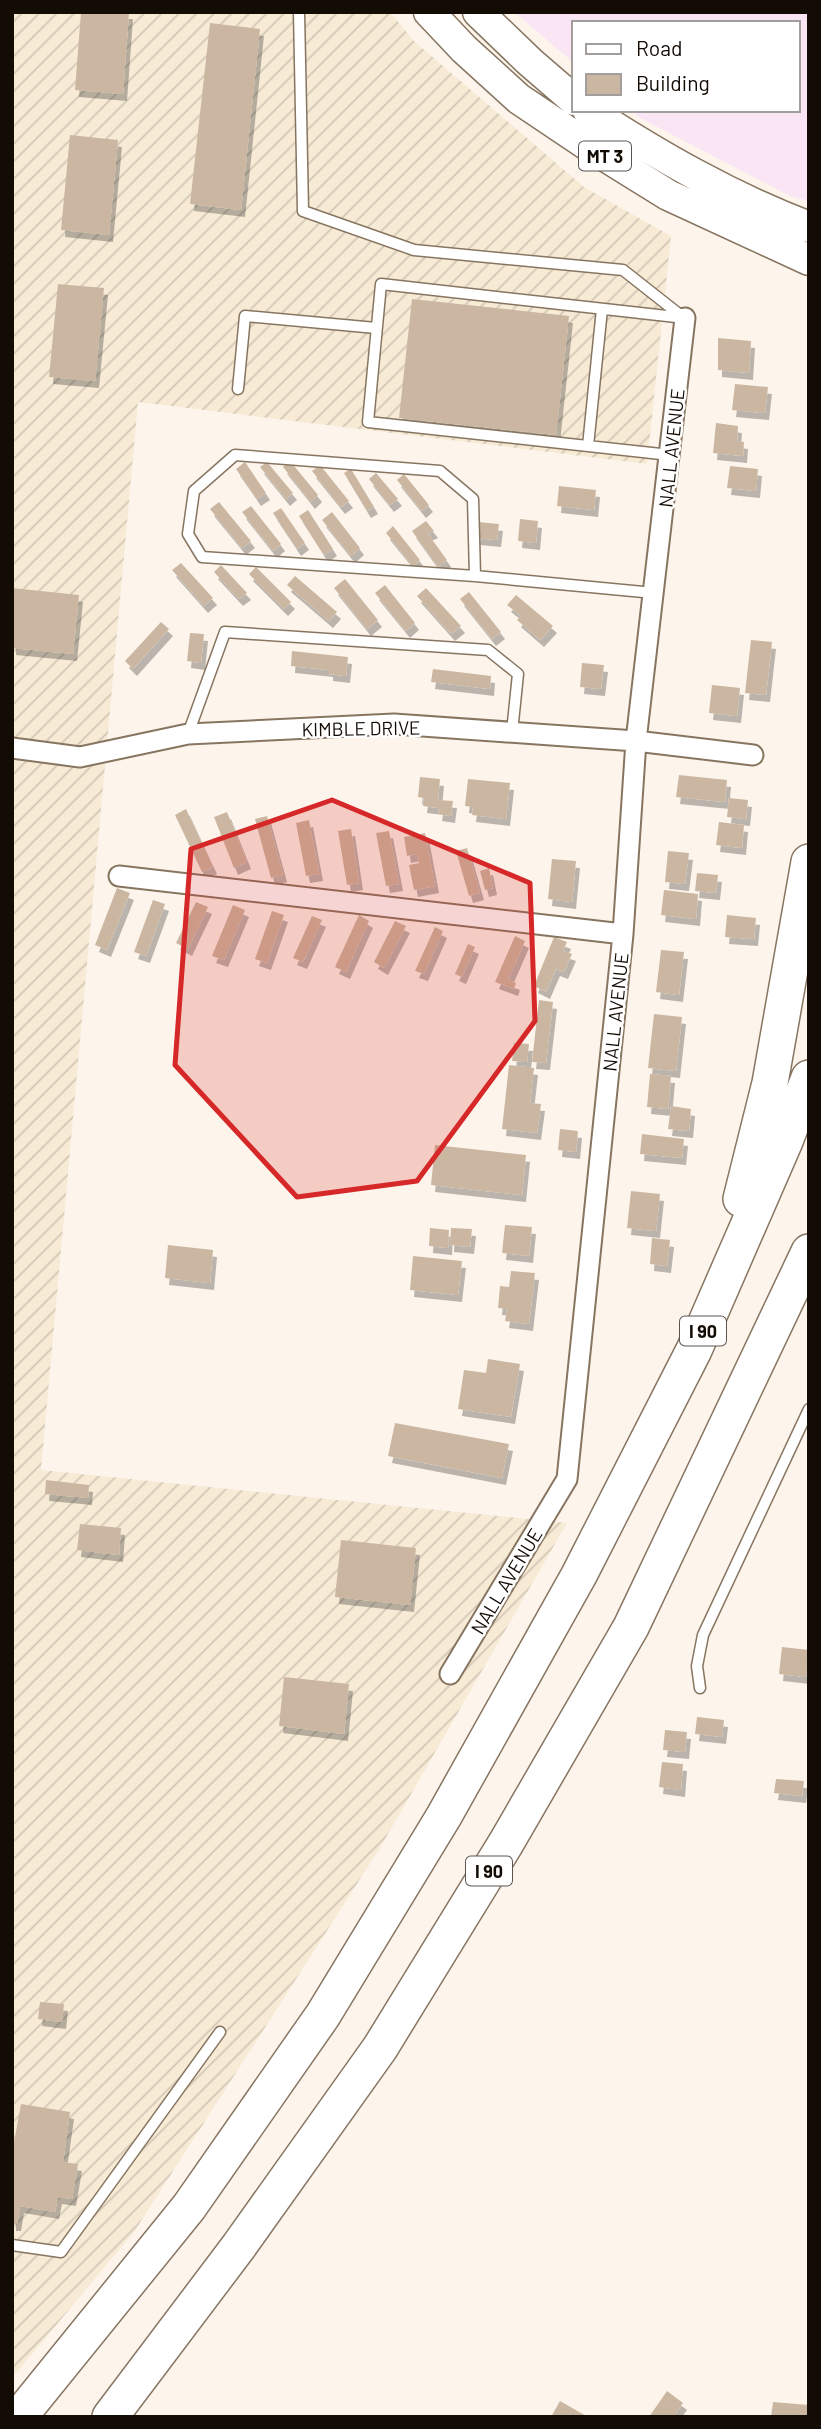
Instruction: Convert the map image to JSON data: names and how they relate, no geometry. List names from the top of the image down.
{
  "streets": {
    "highway": ["I 90"],
    "main road": ["MT 3"],
    "street": ["NALL AVENUE", "KIMBLE DRIVE"]
  },
  "crossings": [
    ["NALL AVENUE", "KIMBLE DRIVE"]
  ],
  "legend": ["Road", "Building"]
}
